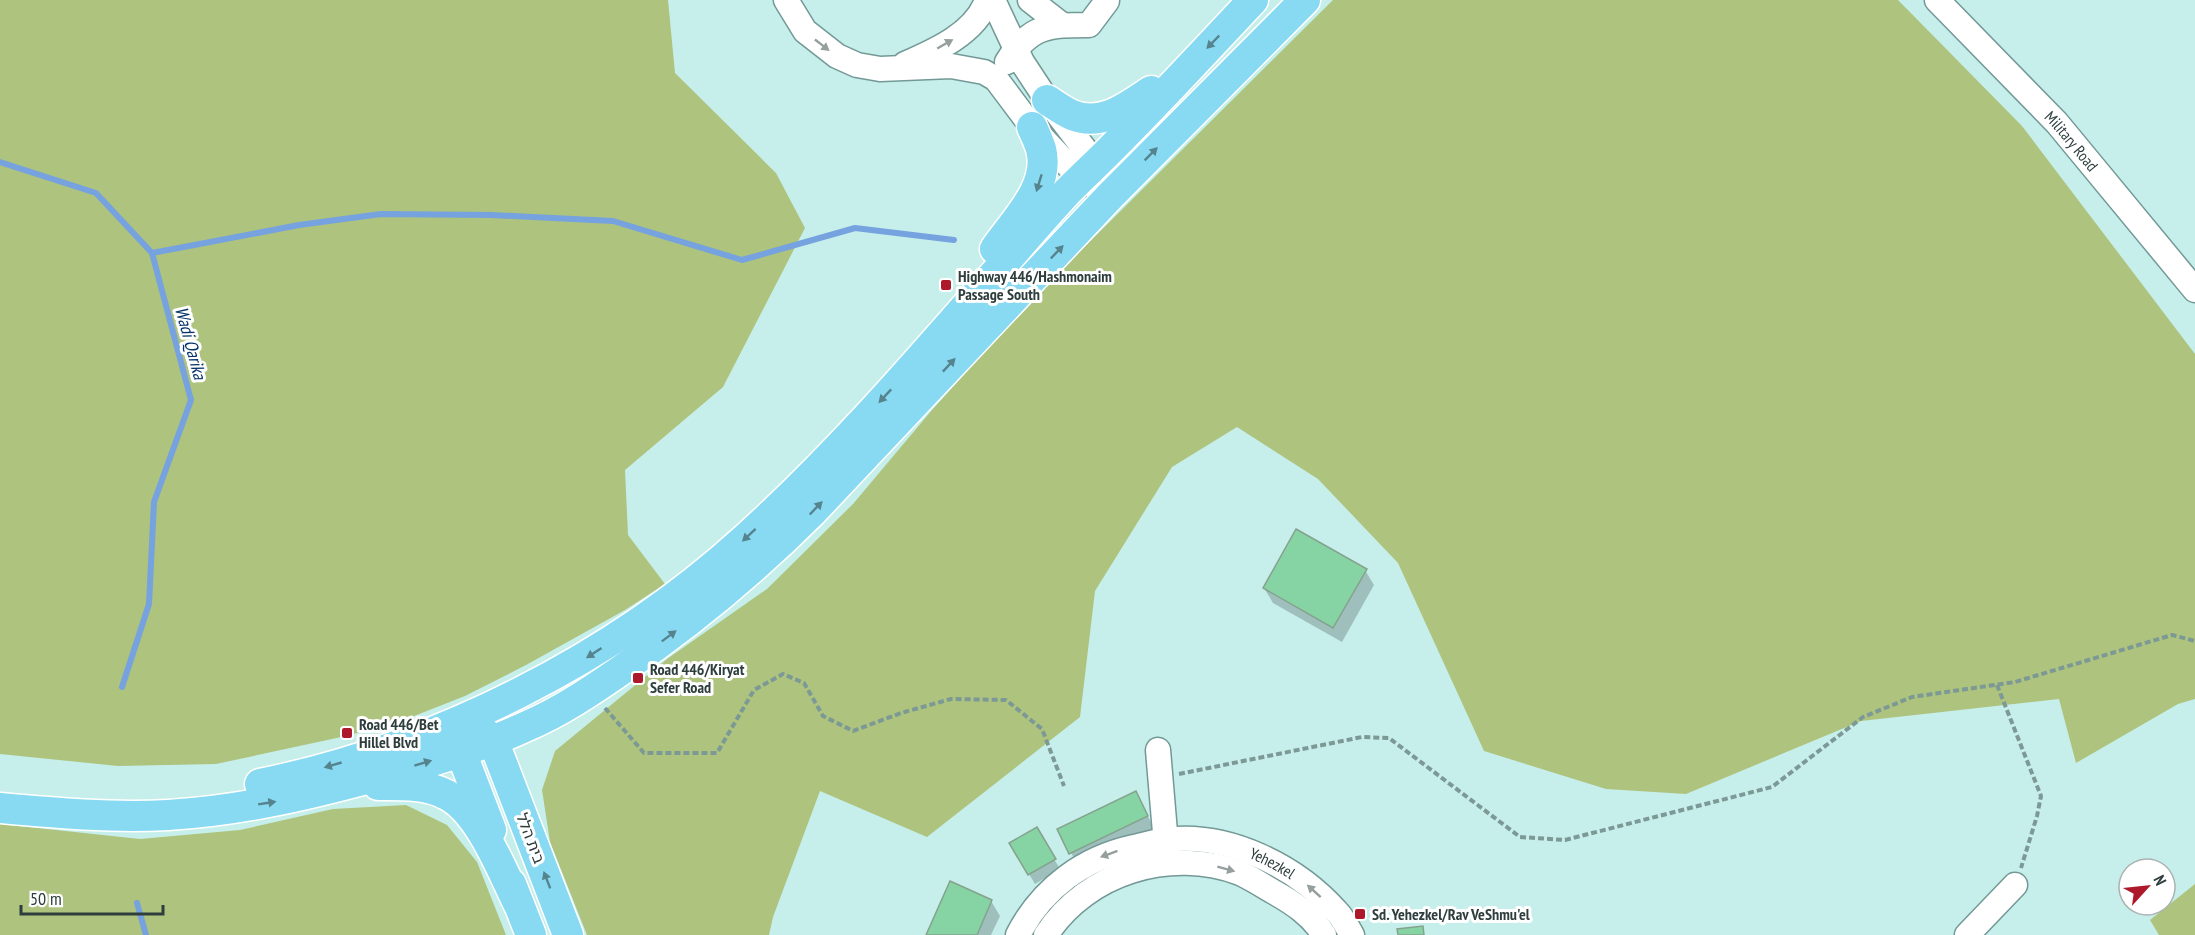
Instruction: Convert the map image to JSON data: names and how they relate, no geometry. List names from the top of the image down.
{
  "streets": {
    "main road": ["בית הלל"],
    "street": ["Military Road", "Yehezkel"]
  },
  "water": ["Wadi Qarika"],
  "places": {
    "transit": [
      "Highway 446/Hashmonaim Passage South",
      "Road 446/Kiryat Sefer Road",
      "Road 446/Bet Hillel Blvd",
      "Sd. Yehezkel/Rav VeShmu'el"
    ]
  },
  "scale_bar": "50 m",
  "north": "top right"
}
